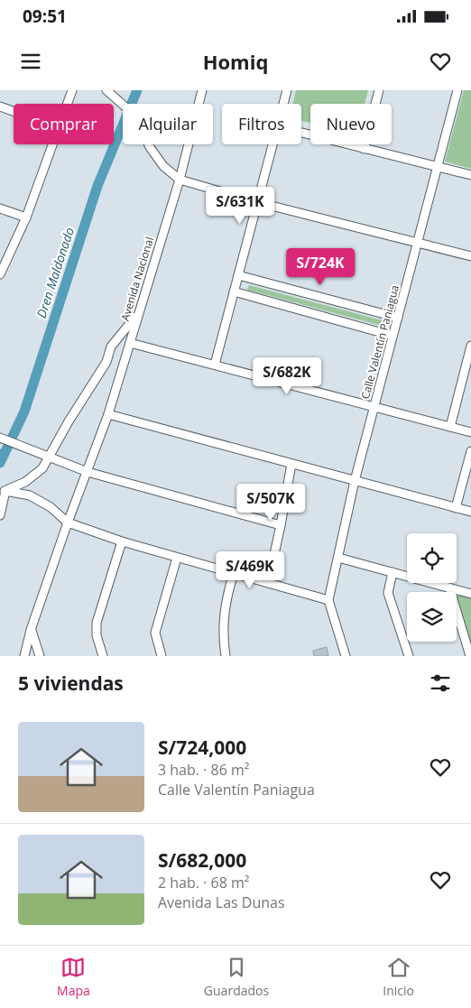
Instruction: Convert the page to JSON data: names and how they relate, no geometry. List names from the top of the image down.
{
  "streets": {
    "street": ["Avenida Nacional", "Calle Valentín Paniagua"]
  },
  "water": ["Dren Maldonado"],
  "page": {
    "status": "09:51",
    "header": "Homiq",
    "chip": [
      "Comprar",
      "Alquilar",
      "Filtros",
      "Nuevo"
    ],
    "price": [
      "S/631K",
      "S/724K",
      "S/682K",
      "S/507K",
      "S/469K"
    ],
    "heading": "5 viviendas",
    "list": [
      {
        "name": "S/724,000",
        "note": "3 hab. · 86 m² · Calle Valentín Paniagua"
      },
      {
        "name": "S/682,000",
        "note": "2 hab. · 68 m² · Avenida Las Dunas"
      }
    ],
    "tabs": ["Mapa", "Guardados", "Inicio"]
  }
}
